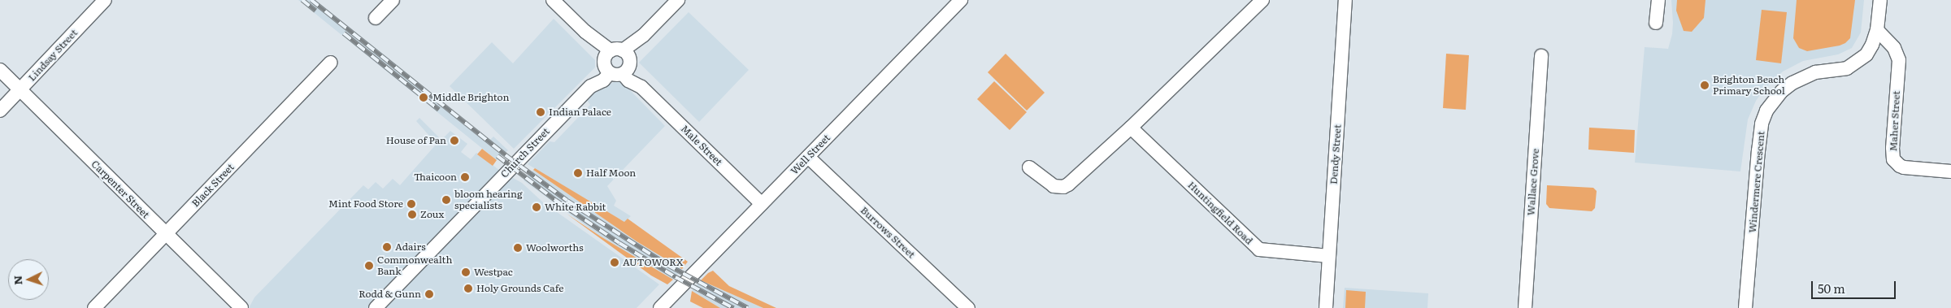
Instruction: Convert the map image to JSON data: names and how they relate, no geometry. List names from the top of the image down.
{
  "streets": {
    "street": [
      "Lindsay Street",
      "Maher Street",
      "Male Street",
      "Church Street",
      "Well Street",
      "Dendy Street",
      "Wallace Grove",
      "Windermere Crescent",
      "Black Street",
      "Carpenter Street",
      "Huntingfield Road",
      "Burrows Street"
    ]
  },
  "crossings": [
    ["Lindsay Street", "Carpenter Street"],
    ["Maher Street", "Windermere Crescent"],
    ["Male Street", "Church Street"],
    ["Male Street", "Well Street"],
    ["Well Street", "Burrows Street"],
    ["Dendy Street", "Huntingfield Road"],
    ["Black Street", "Carpenter Street"]
  ],
  "places": [
    "Brighton Beach Primary School",
    "Middle Brighton",
    "Indian Palace",
    "House of Pan",
    "Half Moon",
    "Thaicoon",
    "bloom hearing specialists",
    "Mint Food Store",
    "White Rabbit",
    "Zoux",
    "Adairs",
    "Woolworths",
    "AUTOWORX",
    "Commonwealth Bank",
    "Westpac",
    "Holy Grounds Cafe",
    "Rodd & Gunn"
  ],
  "scale_bar": "50 m",
  "north": "left"
}
